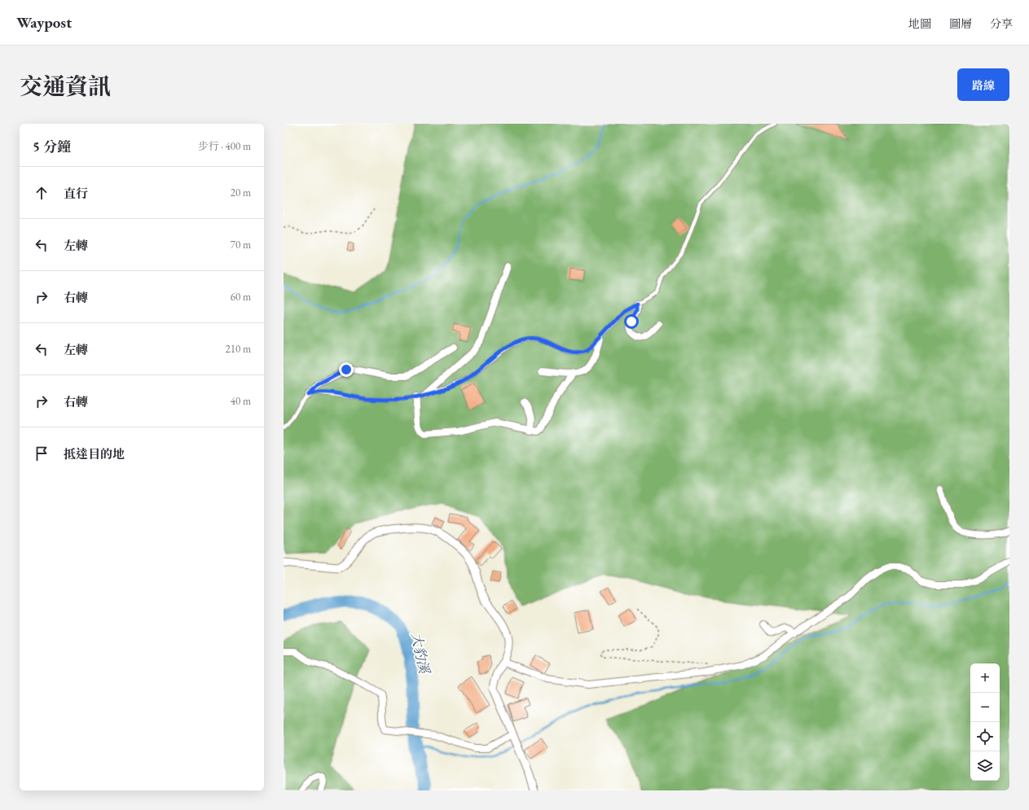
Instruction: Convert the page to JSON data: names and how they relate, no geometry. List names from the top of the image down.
{
  "water": ["大豹溪"],
  "page": {
    "header": "Waypost",
    "nav": ["地圖", "圖層", "分享"],
    "title": "交通資訊",
    "buttons": "路線",
    "heading": ["5 分鐘", "步行 · 400 m"],
    "list": [
      ["直行", "20 m"],
      ["左轉", "70 m"],
      ["右轉", "60 m"],
      ["左轉", "210 m"],
      ["右轉", "40 m"],
      "抵達目的地"
    ],
    "map_buttons": ["+", "−"]
  }
}
